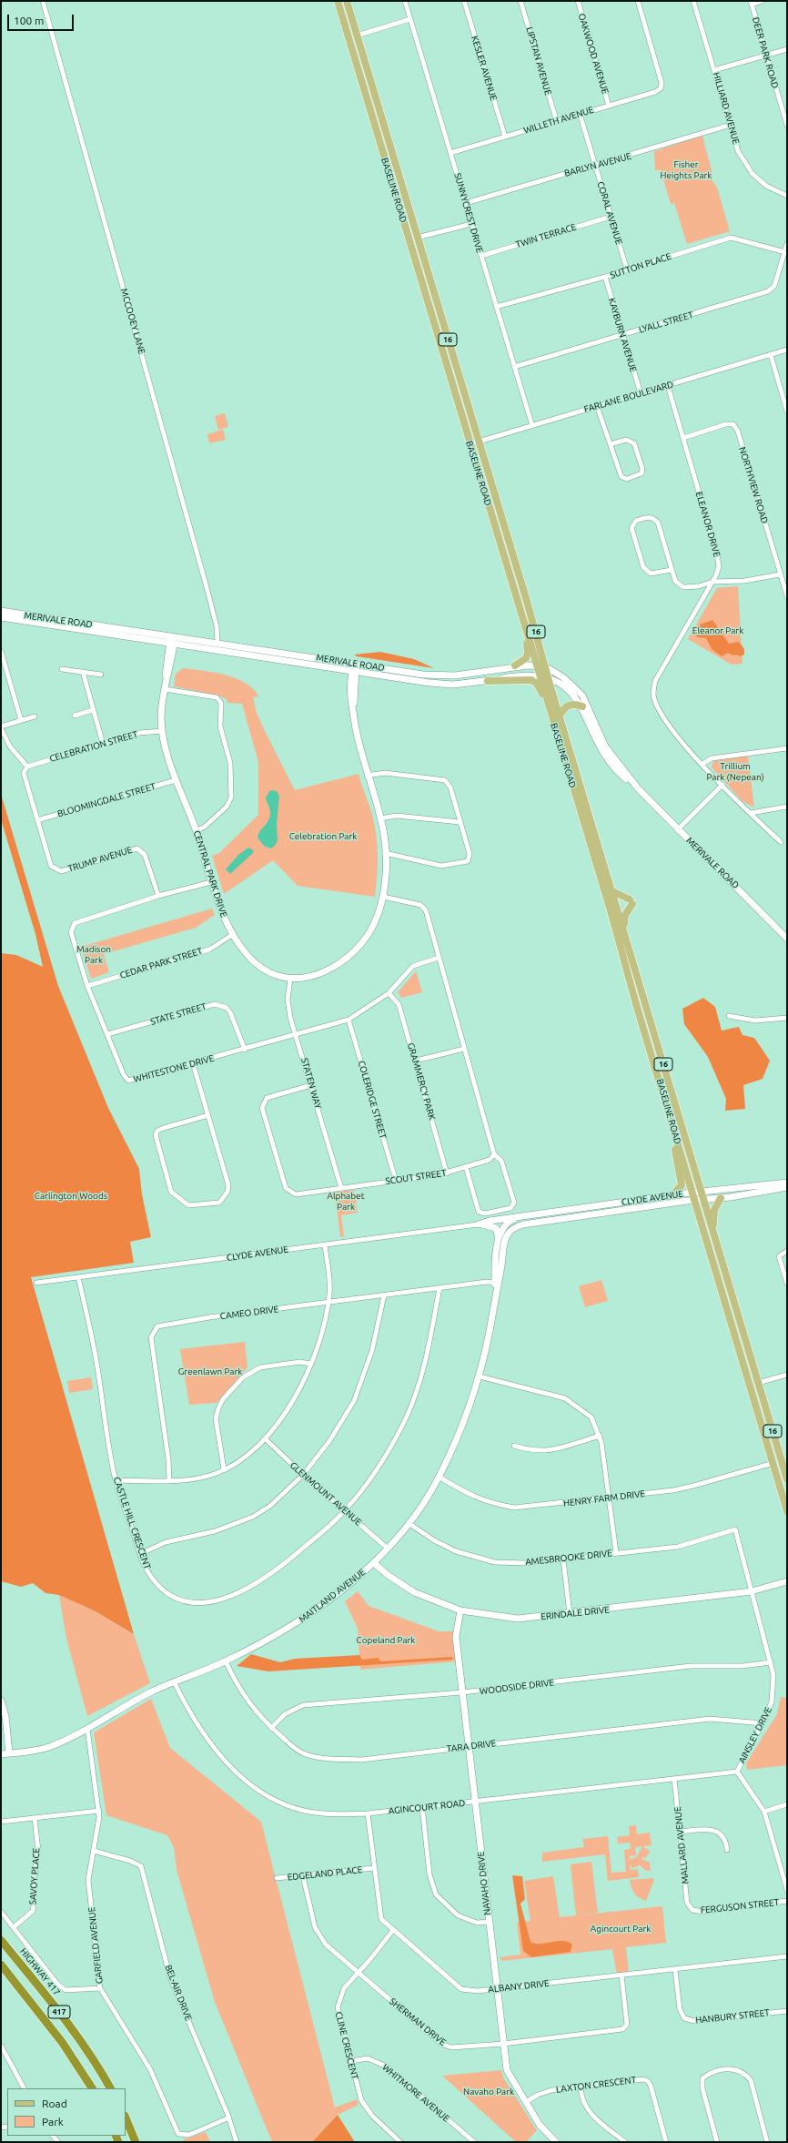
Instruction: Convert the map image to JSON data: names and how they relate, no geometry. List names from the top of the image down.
{
  "streets": {
    "highway": ["HIGHWAY 417", "417"],
    "main road": [
      "BASELINE ROAD",
      "16",
      "MERIVALE ROAD",
      "CENTRAL PARK DRIVE",
      "CLYDE AVENUE",
      "MAITLAND AVENUE",
      "ERINDALE DRIVE",
      "NAVAHO DRIVE"
    ],
    "street": [
      "DEER PARK ROAD",
      "OAKWOOD AVENUE",
      "LIPSTAN AVENUE",
      "KESLER AVENUE",
      "HILLIARD AVENUE",
      "WILLETH AVENUE",
      "BARLYN AVENUE",
      "SUNNYCREST DRIVE",
      "CORAL AVENUE",
      "TWIN TERRACE",
      "SUTTON PLACE",
      "MCCOOEY LANE",
      "LYALL STREET",
      "KAYBURN AVENUE",
      "FARLANE BOULEVARD",
      "NORTHVIEW ROAD",
      "ELEANOR DRIVE",
      "CELEBRATION STREET",
      "BLOOMINGDALE STREET",
      "TRUMP AVENUE",
      "CEDAR PARK STREET",
      "STATE STREET",
      "WHITESTONE DRIVE",
      "GRAMMERCY PARK",
      "STATEN WAY",
      "COLERIDGE STREET",
      "SCOUT STREET",
      "CAMEO DRIVE",
      "GLENMOUNT AVENUE",
      "HENRY FARM DRIVE",
      "CASTLE HILL CRESCENT",
      "AMESBROOKE DRIVE",
      "WOODSIDE DRIVE",
      "AINSLEY DRIVE",
      "TARA DRIVE",
      "AGINCOURT ROAD",
      "MALLARD AVENUE",
      "EDGELAND PLACE",
      "SAVOY PLACE",
      "FERGUSON STREET",
      "GARFIELD AVENUE",
      "ALBANY DRIVE",
      "BEL-AIR DRIVE",
      "HANBURY STREET",
      "SHERMAN DRIVE",
      "CLINE CRESCENT",
      "LAXTON CRESCENT",
      "WHITMORE AVENUE"
    ]
  },
  "crossings": [
    ["OAKWOOD AVENUE", "WILLETH AVENUE"],
    ["LIPSTAN AVENUE", "WILLETH AVENUE"],
    ["KESLER AVENUE", "WILLETH AVENUE"],
    ["HILLIARD AVENUE", "BARLYN AVENUE"],
    ["WILLETH AVENUE", "SUNNYCREST DRIVE"],
    ["WILLETH AVENUE", "CORAL AVENUE"],
    ["BARLYN AVENUE", "SUNNYCREST DRIVE"],
    ["BARLYN AVENUE", "CORAL AVENUE"],
    ["BASELINE ROAD", "FARLANE BOULEVARD"],
    ["BASELINE ROAD", "MERIVALE ROAD"],
    ["BASELINE ROAD", "CLYDE AVENUE"],
    ["BASELINE ROAD", "HENRY FARM DRIVE"],
    ["SUNNYCREST DRIVE", "TWIN TERRACE"],
    ["SUNNYCREST DRIVE", "SUTTON PLACE"],
    ["SUNNYCREST DRIVE", "LYALL STREET"],
    ["SUNNYCREST DRIVE", "FARLANE BOULEVARD"],
    ["CORAL AVENUE", "TWIN TERRACE"],
    ["CORAL AVENUE", "SUTTON PLACE"],
    ["SUTTON PLACE", "LYALL STREET"],
    ["SUTTON PLACE", "KAYBURN AVENUE"],
    ["MCCOOEY LANE", "MERIVALE ROAD"],
    ["LYALL STREET", "KAYBURN AVENUE"],
    ["KAYBURN AVENUE", "FARLANE BOULEVARD"],
    ["FARLANE BOULEVARD", "ELEANOR DRIVE"],
    ["NORTHVIEW ROAD", "ELEANOR DRIVE"],
    ["MERIVALE ROAD", "CENTRAL PARK DRIVE"],
    ["CELEBRATION STREET", "TRUMP AVENUE"],
    ["CELEBRATION STREET", "CENTRAL PARK DRIVE"],
    ["BLOOMINGDALE STREET", "TRUMP AVENUE"],
    ["BLOOMINGDALE STREET", "CENTRAL PARK DRIVE"],
    ["TRUMP AVENUE", "WHITESTONE DRIVE"],
    ["CENTRAL PARK DRIVE", "CEDAR PARK STREET"],
    ["CENTRAL PARK DRIVE", "WHITESTONE DRIVE"],
    ["CENTRAL PARK DRIVE", "STATEN WAY"],
    ["CEDAR PARK STREET", "WHITESTONE DRIVE"],
    ["STATE STREET", "WHITESTONE DRIVE"],
    ["WHITESTONE DRIVE", "GRAMMERCY PARK"],
    ["WHITESTONE DRIVE", "STATEN WAY"],
    ["WHITESTONE DRIVE", "COLERIDGE STREET"],
    ["GRAMMERCY PARK", "SCOUT STREET"],
    ["STATEN WAY", "SCOUT STREET"],
    ["COLERIDGE STREET", "SCOUT STREET"],
    ["CLYDE AVENUE", "CASTLE HILL CRESCENT"],
    ["CLYDE AVENUE", "MAITLAND AVENUE"],
    ["CAMEO DRIVE", "CASTLE HILL CRESCENT"],
    ["CAMEO DRIVE", "MAITLAND AVENUE"],
    ["GLENMOUNT AVENUE", "CASTLE HILL CRESCENT"],
    ["GLENMOUNT AVENUE", "MAITLAND AVENUE"],
    ["HENRY FARM DRIVE", "MAITLAND AVENUE"],
    ["AMESBROOKE DRIVE", "MAITLAND AVENUE"],
    ["AMESBROOKE DRIVE", "AINSLEY DRIVE"],
    ["MAITLAND AVENUE", "ERINDALE DRIVE"],
    ["MAITLAND AVENUE", "TARA DRIVE"],
    ["MAITLAND AVENUE", "AGINCOURT ROAD"],
    ["MAITLAND AVENUE", "GARFIELD AVENUE"],
    ["ERINDALE DRIVE", "AINSLEY DRIVE"],
    ["ERINDALE DRIVE", "NAVAHO DRIVE"],
    ["WOODSIDE DRIVE", "AINSLEY DRIVE"],
    ["WOODSIDE DRIVE", "TARA DRIVE"],
    ["WOODSIDE DRIVE", "NAVAHO DRIVE"],
    ["AINSLEY DRIVE", "TARA DRIVE"],
    ["AINSLEY DRIVE", "AGINCOURT ROAD"],
    ["TARA DRIVE", "NAVAHO DRIVE"],
    ["AGINCOURT ROAD", "MALLARD AVENUE"],
    ["AGINCOURT ROAD", "NAVAHO DRIVE"],
    ["AGINCOURT ROAD", "ALBANY DRIVE"],
    ["MALLARD AVENUE", "FERGUSON STREET"],
    ["EDGELAND PLACE", "ALBANY DRIVE"],
    ["EDGELAND PLACE", "SHERMAN DRIVE"],
    ["NAVAHO DRIVE", "ALBANY DRIVE"],
    ["NAVAHO DRIVE", "SHERMAN DRIVE"],
    ["NAVAHO DRIVE", "LAXTON CRESCENT"],
    ["GARFIELD AVENUE", "BEL-AIR DRIVE"],
    ["ALBANY DRIVE", "HANBURY STREET"],
    ["ALBANY DRIVE", "SHERMAN DRIVE"],
    ["ALBANY DRIVE", "CLINE CRESCENT"],
    ["SHERMAN DRIVE", "CLINE CRESCENT"],
    ["CLINE CRESCENT", "WHITMORE AVENUE"]
  ],
  "parks": [
    "Fisher Heights Park",
    "Eleanor Park",
    "Trillium Park (Nepean)",
    "Celebration Park",
    "Madison Park",
    "Carlington Woods",
    "Alphabet Park",
    "Greenlawn Park",
    "Copeland Park",
    "Agincourt Park",
    "Navaho Park"
  ],
  "legend": ["Road", "Park"],
  "scale_bar": "100 m"
}
